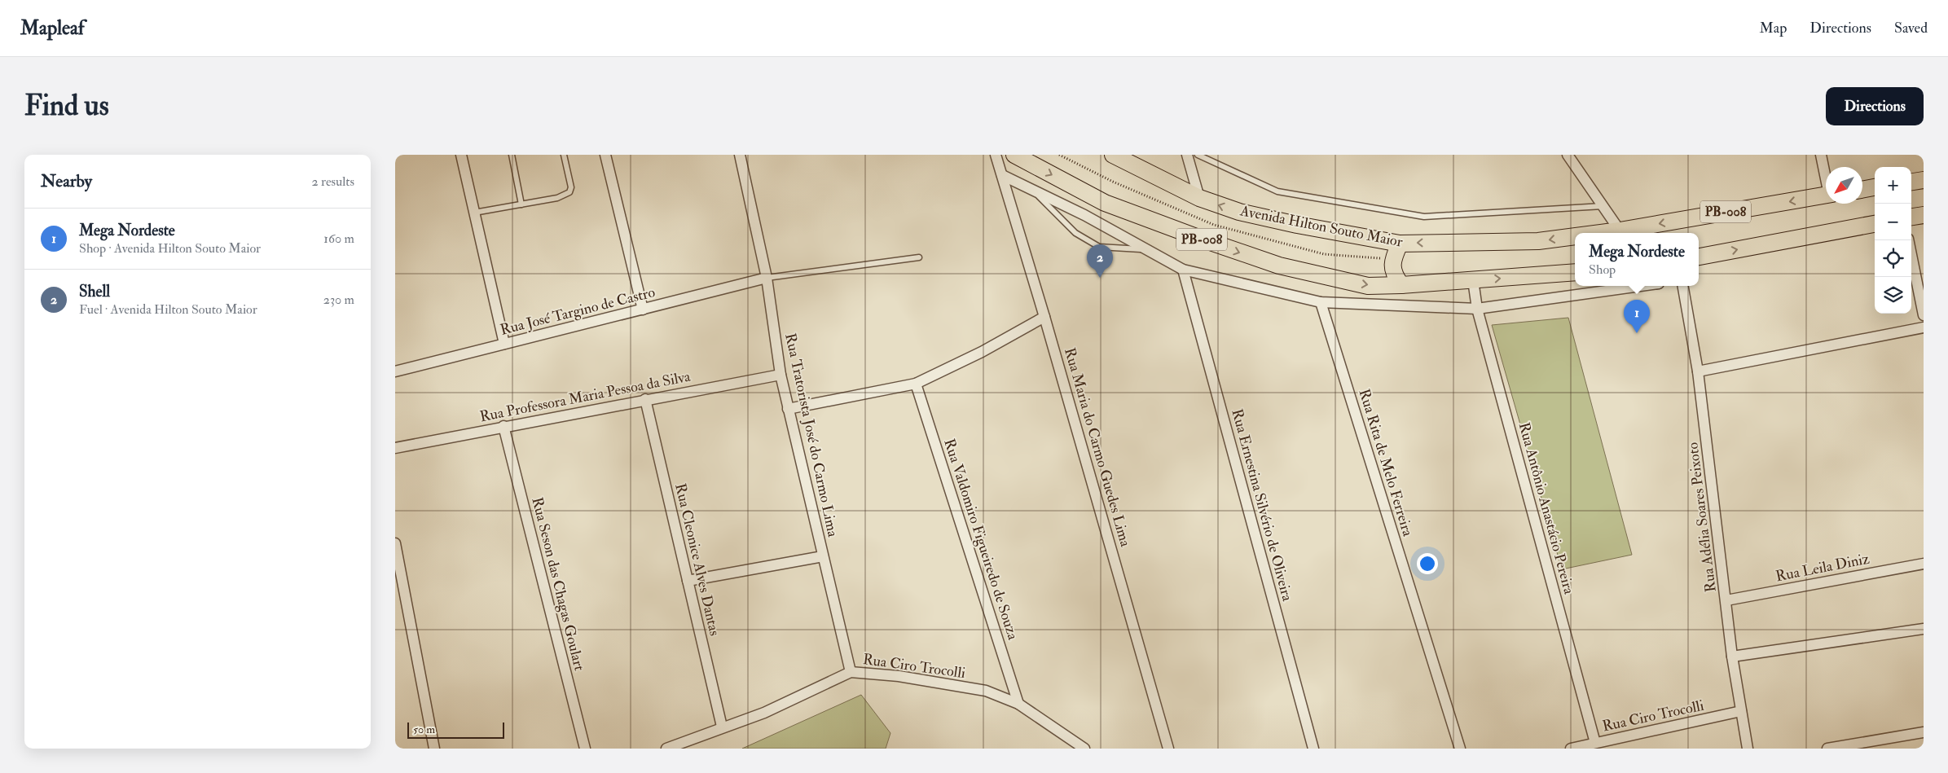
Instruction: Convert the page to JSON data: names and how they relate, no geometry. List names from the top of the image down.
{
  "streets": {
    "main road": ["PB-008", "Avenida Hilton Souto Maior"],
    "street": [
      "Rua José Targino de Castro",
      "Rua Professora Maria Pessoa da Silva",
      "Rua Tratorista José do Carmo Lima",
      "Rua Maria do Carmo Guedes Lima",
      "Rua Rita de Melo Ferreira",
      "Rua Ernestina Silvério de Oliveira",
      "Rua Antônio Anastácio Pereira",
      "Rua Adélia Soares Peixoto",
      "Rua Valdomiro Figueiredo de Souza",
      "Rua Cleonice Alves Dantas",
      "Rua Leila Diniz",
      "Rua Seson das Chagas Goulart",
      "Rua Ciro Trocolli"
    ]
  },
  "crossings": [
    ["PB-008", "Rua Antônio Anastácio Pereira"],
    ["Rua José Targino de Castro", "Rua Tratorista José do Carmo Lima"],
    ["Rua Professora Maria Pessoa da Silva", "Rua Tratorista José do Carmo Lima"],
    ["Rua Professora Maria Pessoa da Silva", "Rua Cleonice Alves Dantas"],
    ["Rua Professora Maria Pessoa da Silva", "Rua Seson das Chagas Goulart"],
    ["Rua Tratorista José do Carmo Lima", "Rua Ciro Trocolli"],
    ["Rua Antônio Anastácio Pereira", "Rua Ciro Trocolli"],
    ["Rua Adélia Soares Peixoto", "Rua Leila Diniz"],
    ["Rua Adélia Soares Peixoto", "Rua Ciro Trocolli"],
    ["Rua Valdomiro Figueiredo de Souza", "Rua Ciro Trocolli"],
    ["Rua Cleonice Alves Dantas", "Rua Ciro Trocolli"]
  ],
  "scale_bar": "50 m",
  "north": "bottom left",
  "page": {
    "header": "Mapleaf",
    "nav": ["Map", "Directions", "Saved"],
    "buttons": "Directions",
    "title": "Find us",
    "heading": ["Nearby", "2 results"],
    "map_buttons": ["+", "−"],
    "list": [
      {
        "mark": "1",
        "name": "Mega Nordeste",
        "note": "Shop · Avenida Hilton Souto Maior",
        "value": "160 m"
      },
      {
        "mark": "2",
        "name": "Shell",
        "note": "Fuel · Avenida Hilton Souto Maior",
        "value": "230 m"
      }
    ],
    "popup": ["Mega Nordeste", "Shop"],
    "pins": ["2", "1"],
    "scale": "50 m"
  }
}
